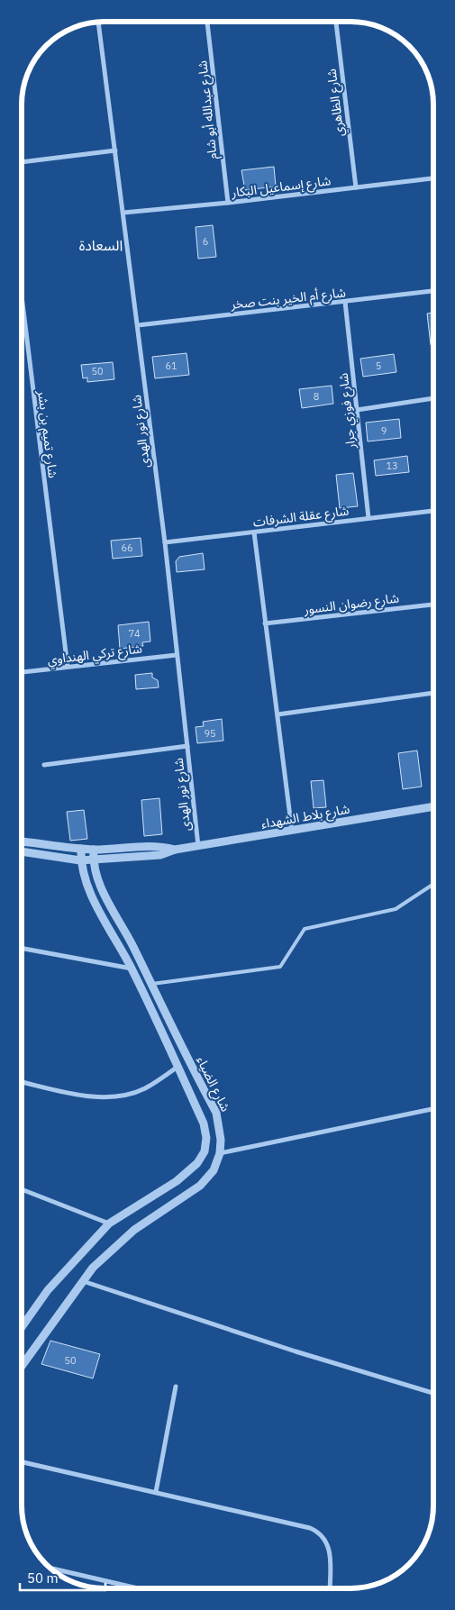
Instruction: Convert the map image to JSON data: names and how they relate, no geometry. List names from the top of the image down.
{
  "streets": {
    "street": [
      "شارع الظاهري",
      "شارع عبدالله أبو شام",
      "شارع إسماعيل البكار",
      "شارع أم الخير بنت صخر",
      "شارع فوزي جرار",
      "شارع نور الهدى",
      "شارع تميم بن بشر",
      "شارع عقلة الشرفات",
      "شارع رضوان النسور",
      "شارع تركي الهنداوي",
      "شارع بلاط الشهداء",
      "شارع الضياء"
    ]
  },
  "crossings": [
    ["شارع الظاهري", "شارع إسماعيل البكار"],
    ["شارع عبدالله أبو شام", "شارع إسماعيل البكار"],
    ["شارع إسماعيل البكار", "شارع نور الهدى"],
    ["شارع أم الخير بنت صخر", "شارع فوزي جرار"],
    ["شارع أم الخير بنت صخر", "شارع نور الهدى"],
    ["شارع فوزي جرار", "شارع عقلة الشرفات"],
    ["شارع نور الهدى", "شارع عقلة الشرفات"],
    ["شارع نور الهدى", "شارع تركي الهنداوي"],
    ["شارع نور الهدى", "شارع بلاط الشهداء"],
    ["شارع تميم بن بشر", "شارع تركي الهنداوي"],
    ["شارع بلاط الشهداء", "شارع الضياء"]
  ],
  "districts": ["السعادة"],
  "house_numbers": [
    "6",
    "61",
    "5",
    "50",
    "8",
    "9",
    "13",
    "66",
    "74",
    "95",
    "50"
  ],
  "scale_bar": "50 m"
}
